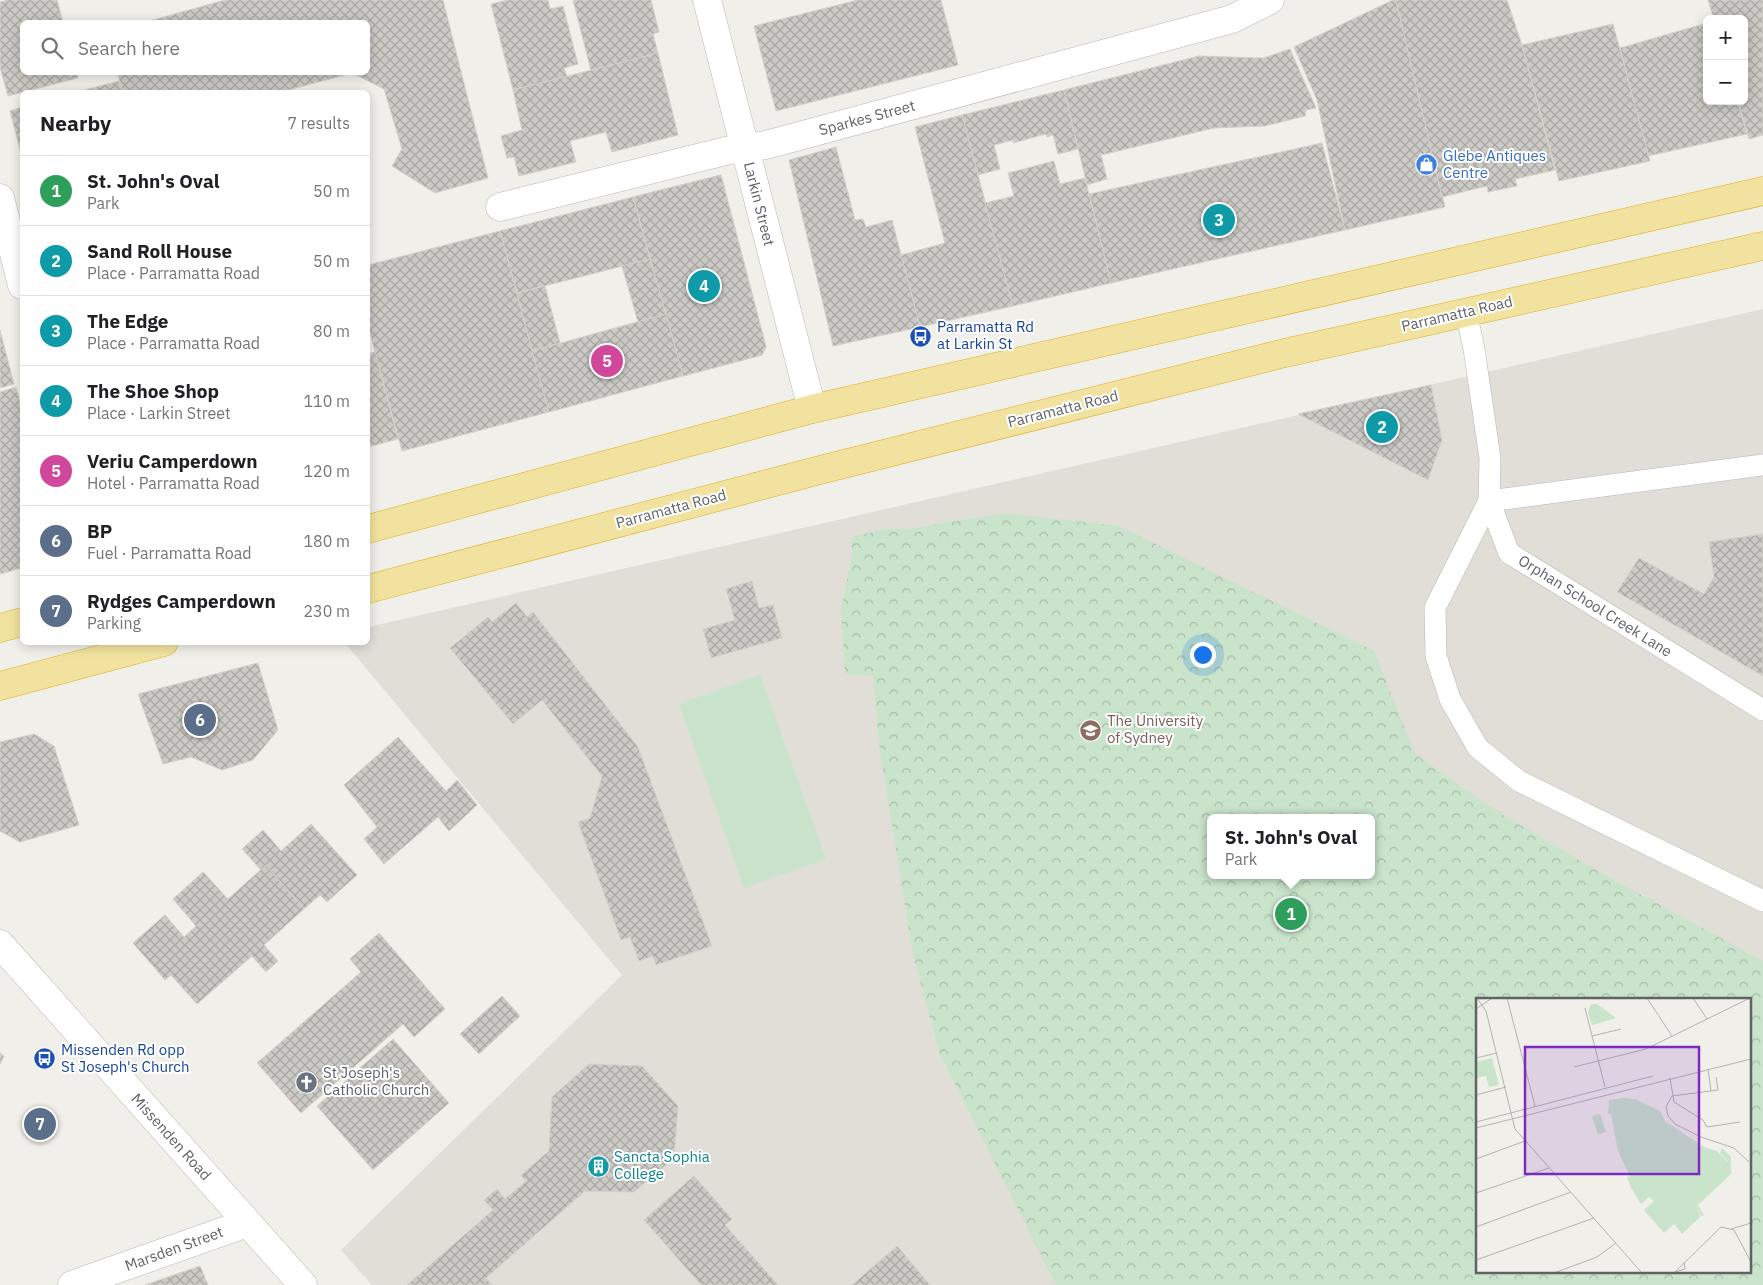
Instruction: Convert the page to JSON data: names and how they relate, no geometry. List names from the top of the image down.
{
  "streets": {
    "highway": ["Parramatta Road"],
    "street": [
      "Sparkes Street",
      "Larkin Street",
      "Missenden Road",
      "Marsden Street"
    ],
    "lane": ["Orphan School Creek Lane"]
  },
  "crossings": [
    ["Sparkes Street", "Larkin Street"],
    ["Parramatta Road", "Orphan School Creek Lane"],
    ["Missenden Road", "Marsden Street"]
  ],
  "places": {
    "shop": ["Glebe Antiques Centre"],
    "bus stop": ["Parramatta Rd at Larkin St", "Missenden Rd opp St Joseph's Church"],
    "school or university": ["The University of Sydney"],
    "church": ["St Joseph's Catholic Church"],
    "building": ["Sancta Sophia College"]
  },
  "page": {
    "map_buttons": ["+", "−"],
    "search": "Search here",
    "heading": ["Nearby", "7 results"],
    "list": [
      {
        "mark": "1",
        "name": "St. John's Oval",
        "note": "Park",
        "value": "50 m"
      },
      {
        "mark": "2",
        "name": "Sand Roll House",
        "note": "Place · Parramatta Road",
        "value": "50 m"
      },
      {
        "mark": "3",
        "name": "The Edge",
        "note": "Place · Parramatta Road",
        "value": "80 m"
      },
      {
        "mark": "4",
        "name": "The Shoe Shop",
        "note": "Place · Larkin Street",
        "value": "110 m"
      },
      {
        "mark": "5",
        "name": "Veriu Camperdown",
        "note": "Hotel · Parramatta Road",
        "value": "120 m"
      },
      {
        "mark": "6",
        "name": "BP",
        "note": "Fuel · Parramatta Road",
        "value": "180 m"
      },
      {
        "mark": "7",
        "name": "Rydges Camperdown",
        "note": "Parking",
        "value": "230 m"
      }
    ],
    "pins": [
      "3",
      "4",
      "5",
      "2",
      "6",
      "1",
      "7"
    ],
    "popup": ["St. John's Oval", "Park"]
  }
}
